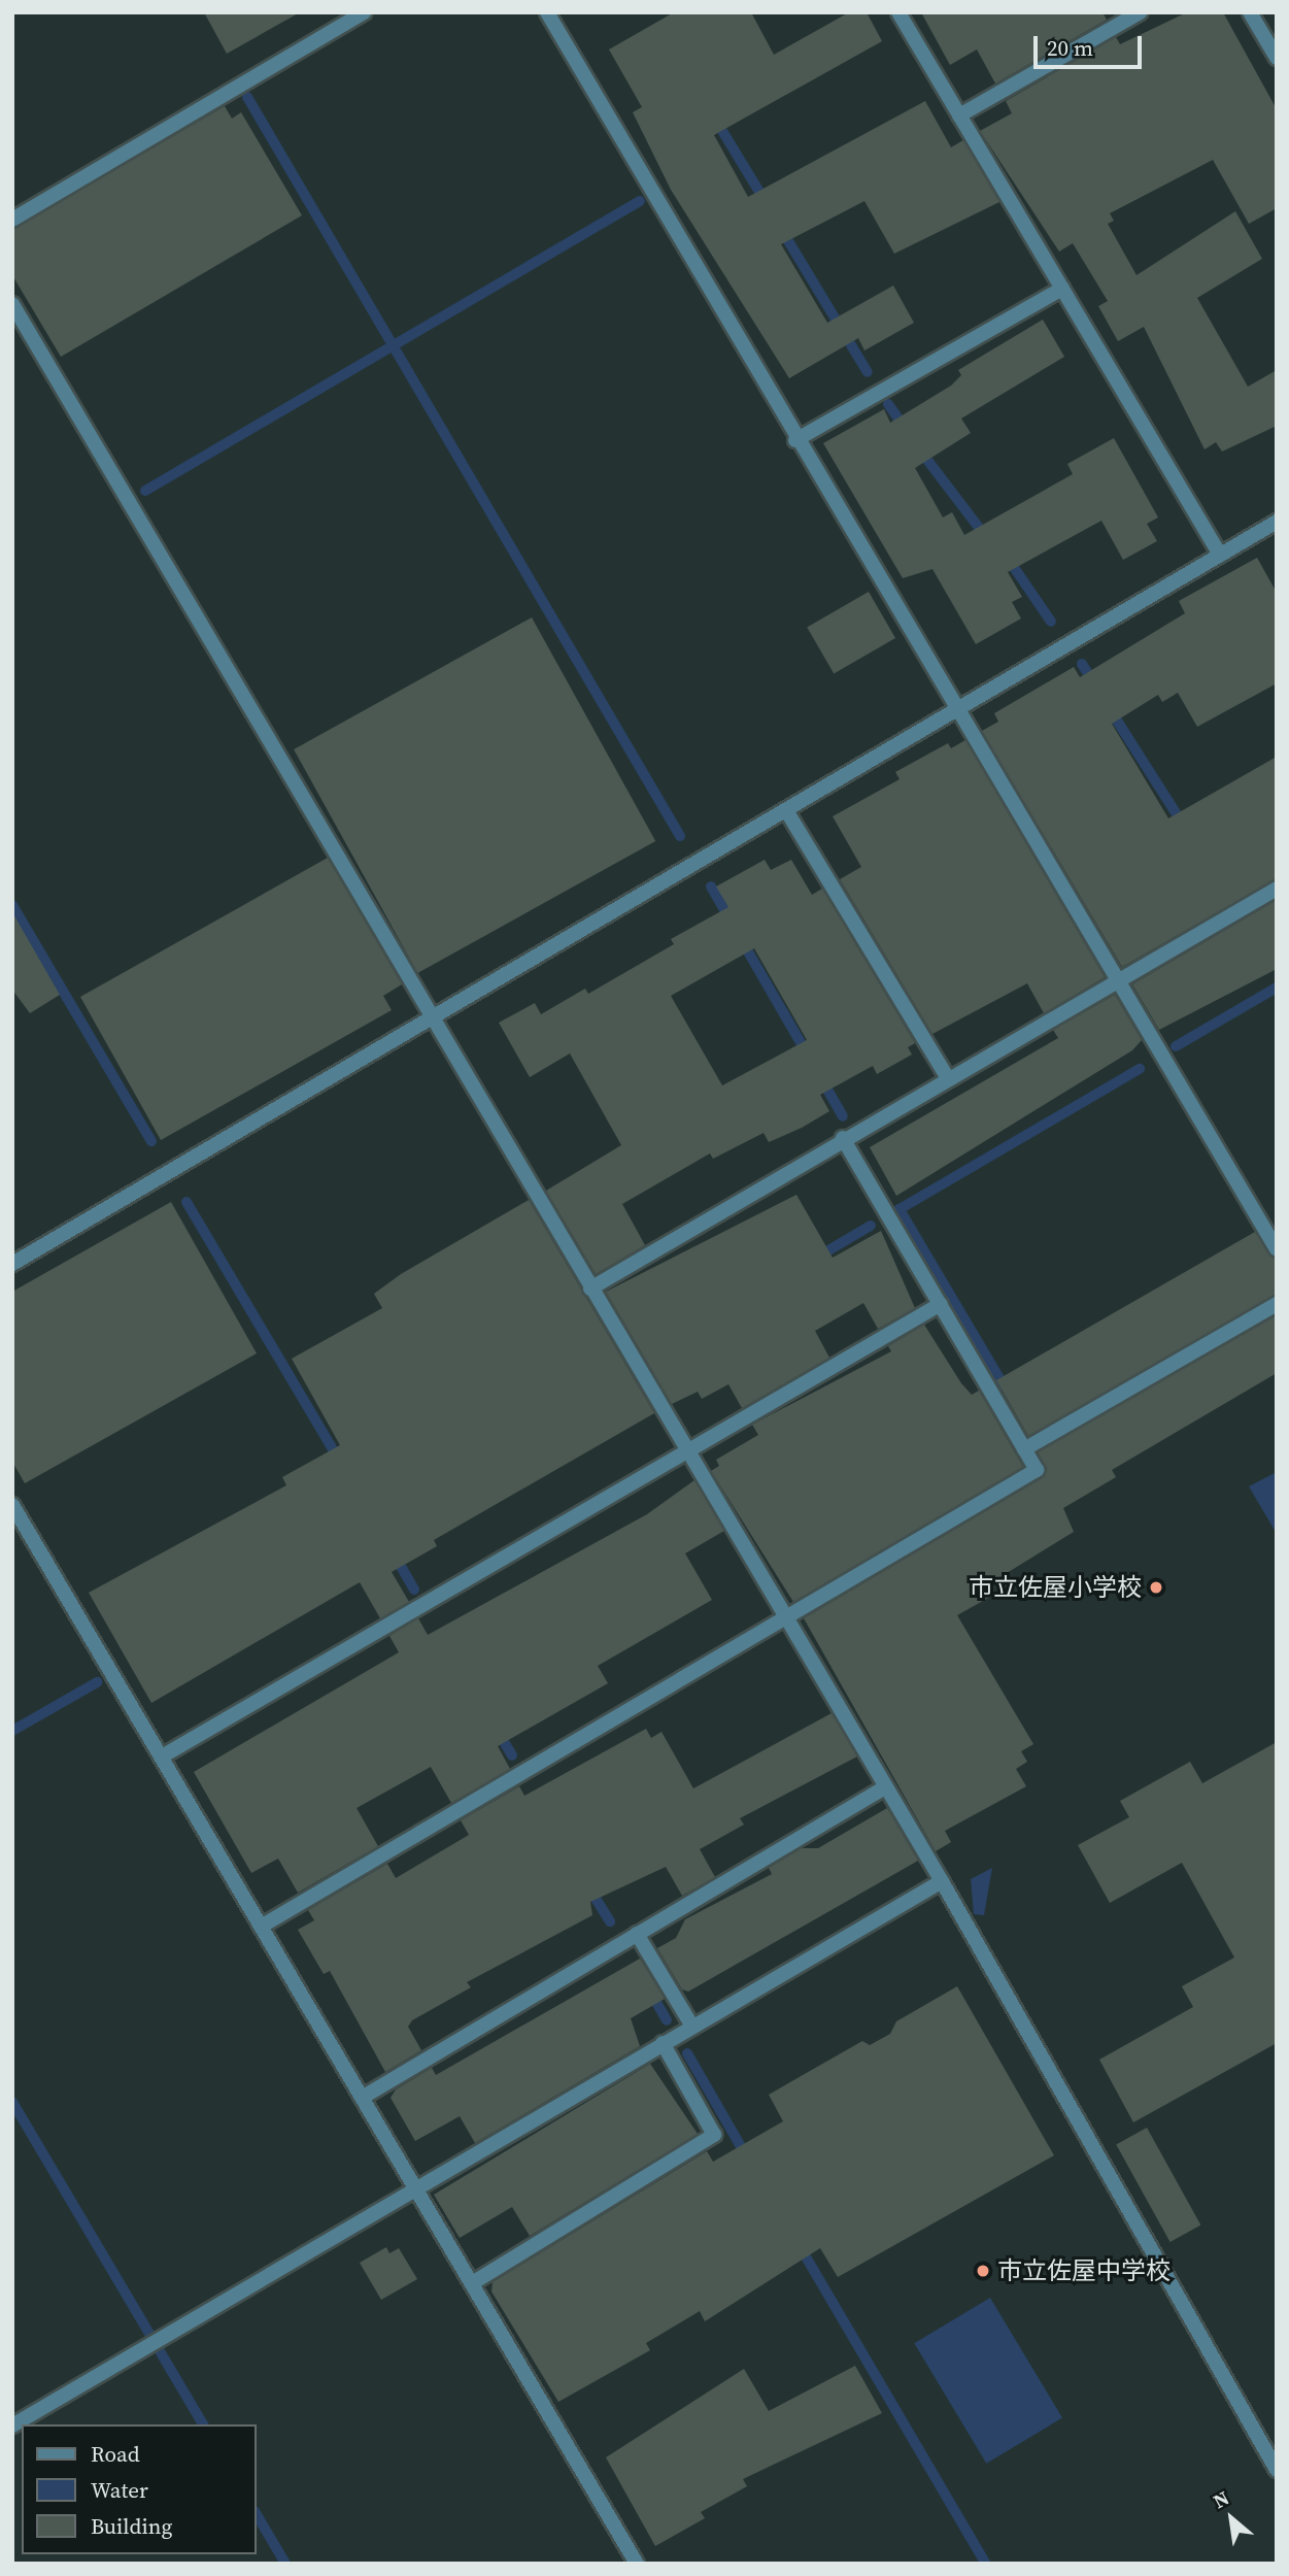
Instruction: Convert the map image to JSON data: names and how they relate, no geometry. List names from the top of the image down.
{
  "places": ["市立佐屋小学校", "市立佐屋中学校"],
  "legend": ["Road", "Water", "Building"],
  "scale_bar": "20 m",
  "north": "top left"
}
